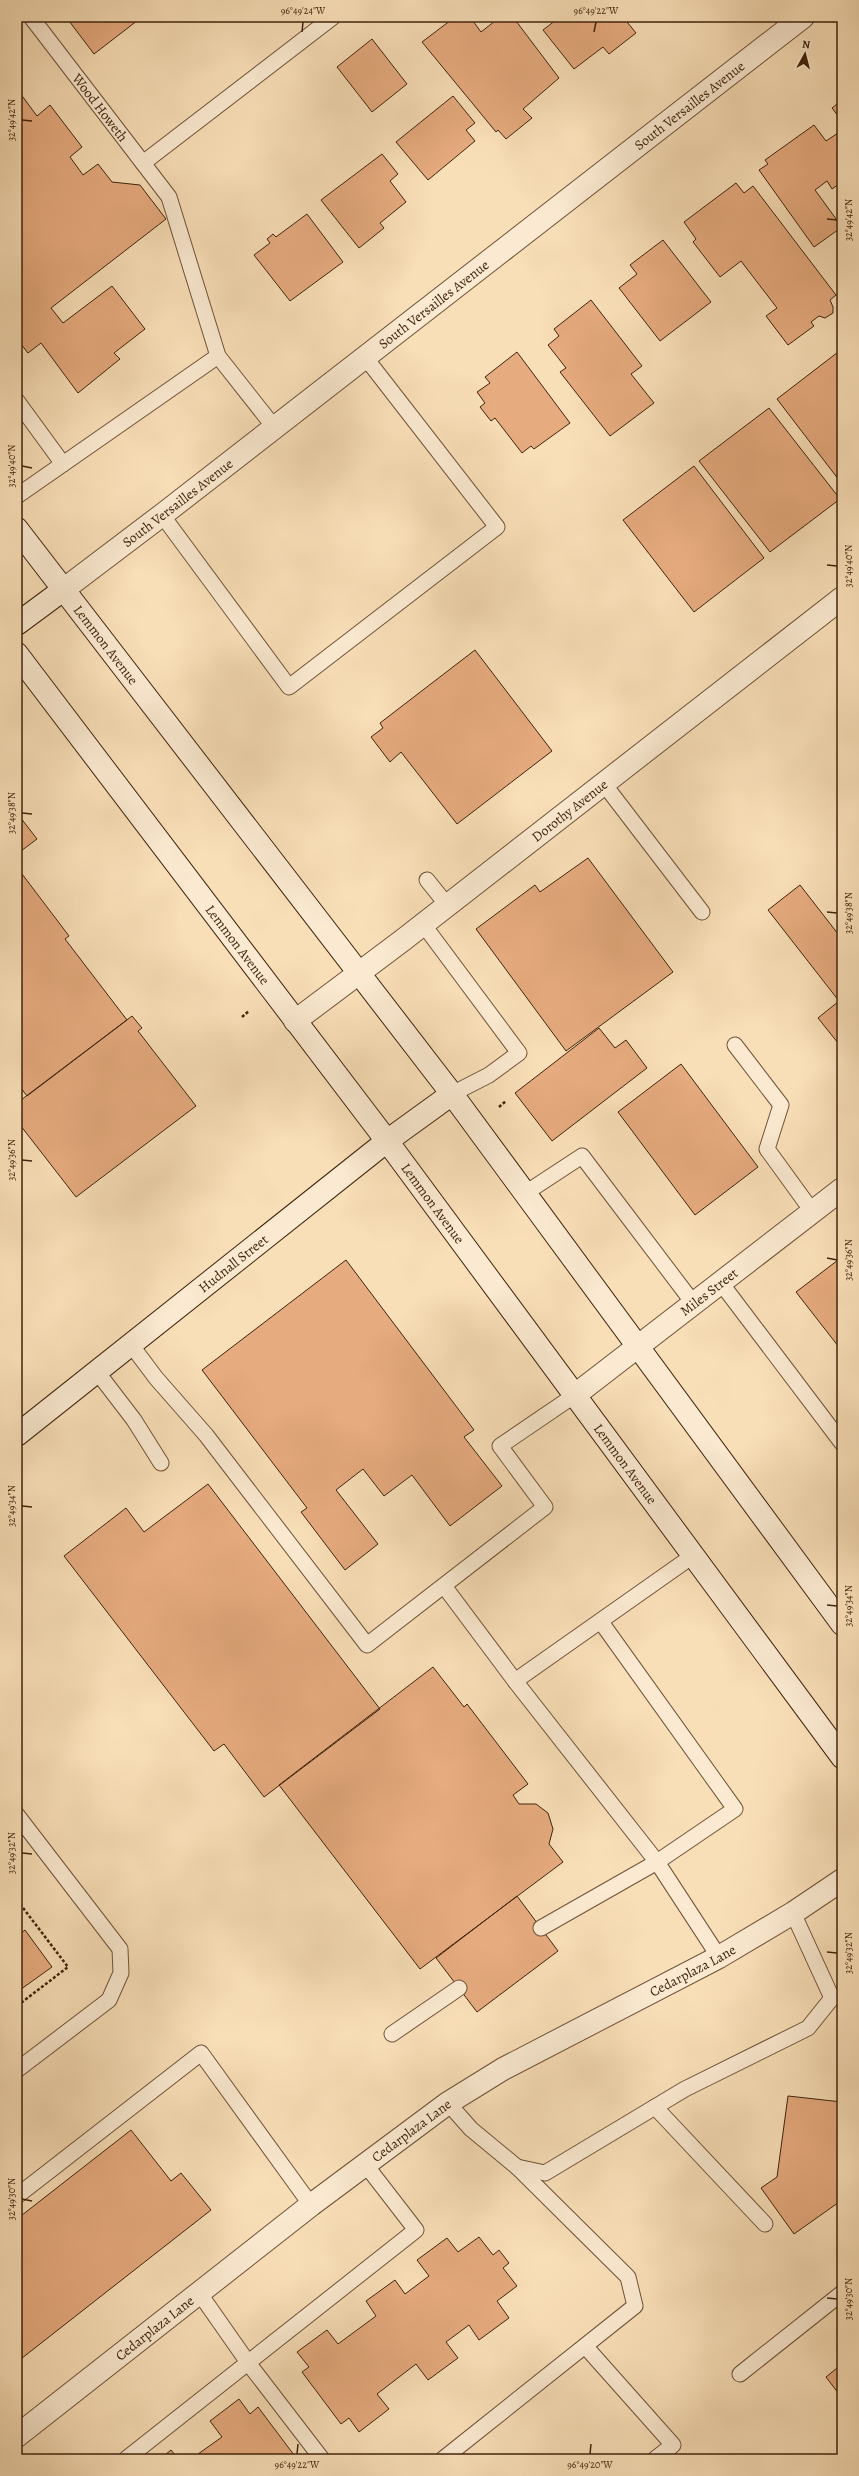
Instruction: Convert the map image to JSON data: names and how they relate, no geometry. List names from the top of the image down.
{
  "streets": {
    "street": [
      "South Versailles Avenue",
      "Lemmon Avenue",
      "Dorothy Avenue",
      "Hudnall Street",
      "Miles Street",
      "Cedarplaza Lane"
    ],
    "lane": ["Wood Howeth"]
  },
  "crossings": [
    ["South Versailles Avenue", "Lemmon Avenue"],
    ["Lemmon Avenue", "Dorothy Avenue"],
    ["Lemmon Avenue", "Hudnall Street"],
    ["Lemmon Avenue", "Miles Street"]
  ],
  "north": "top",
  "coordinates": [
    "96°49'24\"W",
    "96°49'22\"W",
    "32°49'42\"N",
    "32°49'40\"N",
    "32°49'38\"N",
    "32°49'36\"N",
    "32°49'34\"N",
    "32°49'32\"N",
    "32°49'30\"N",
    "96°49'20\"W"
  ]
}
